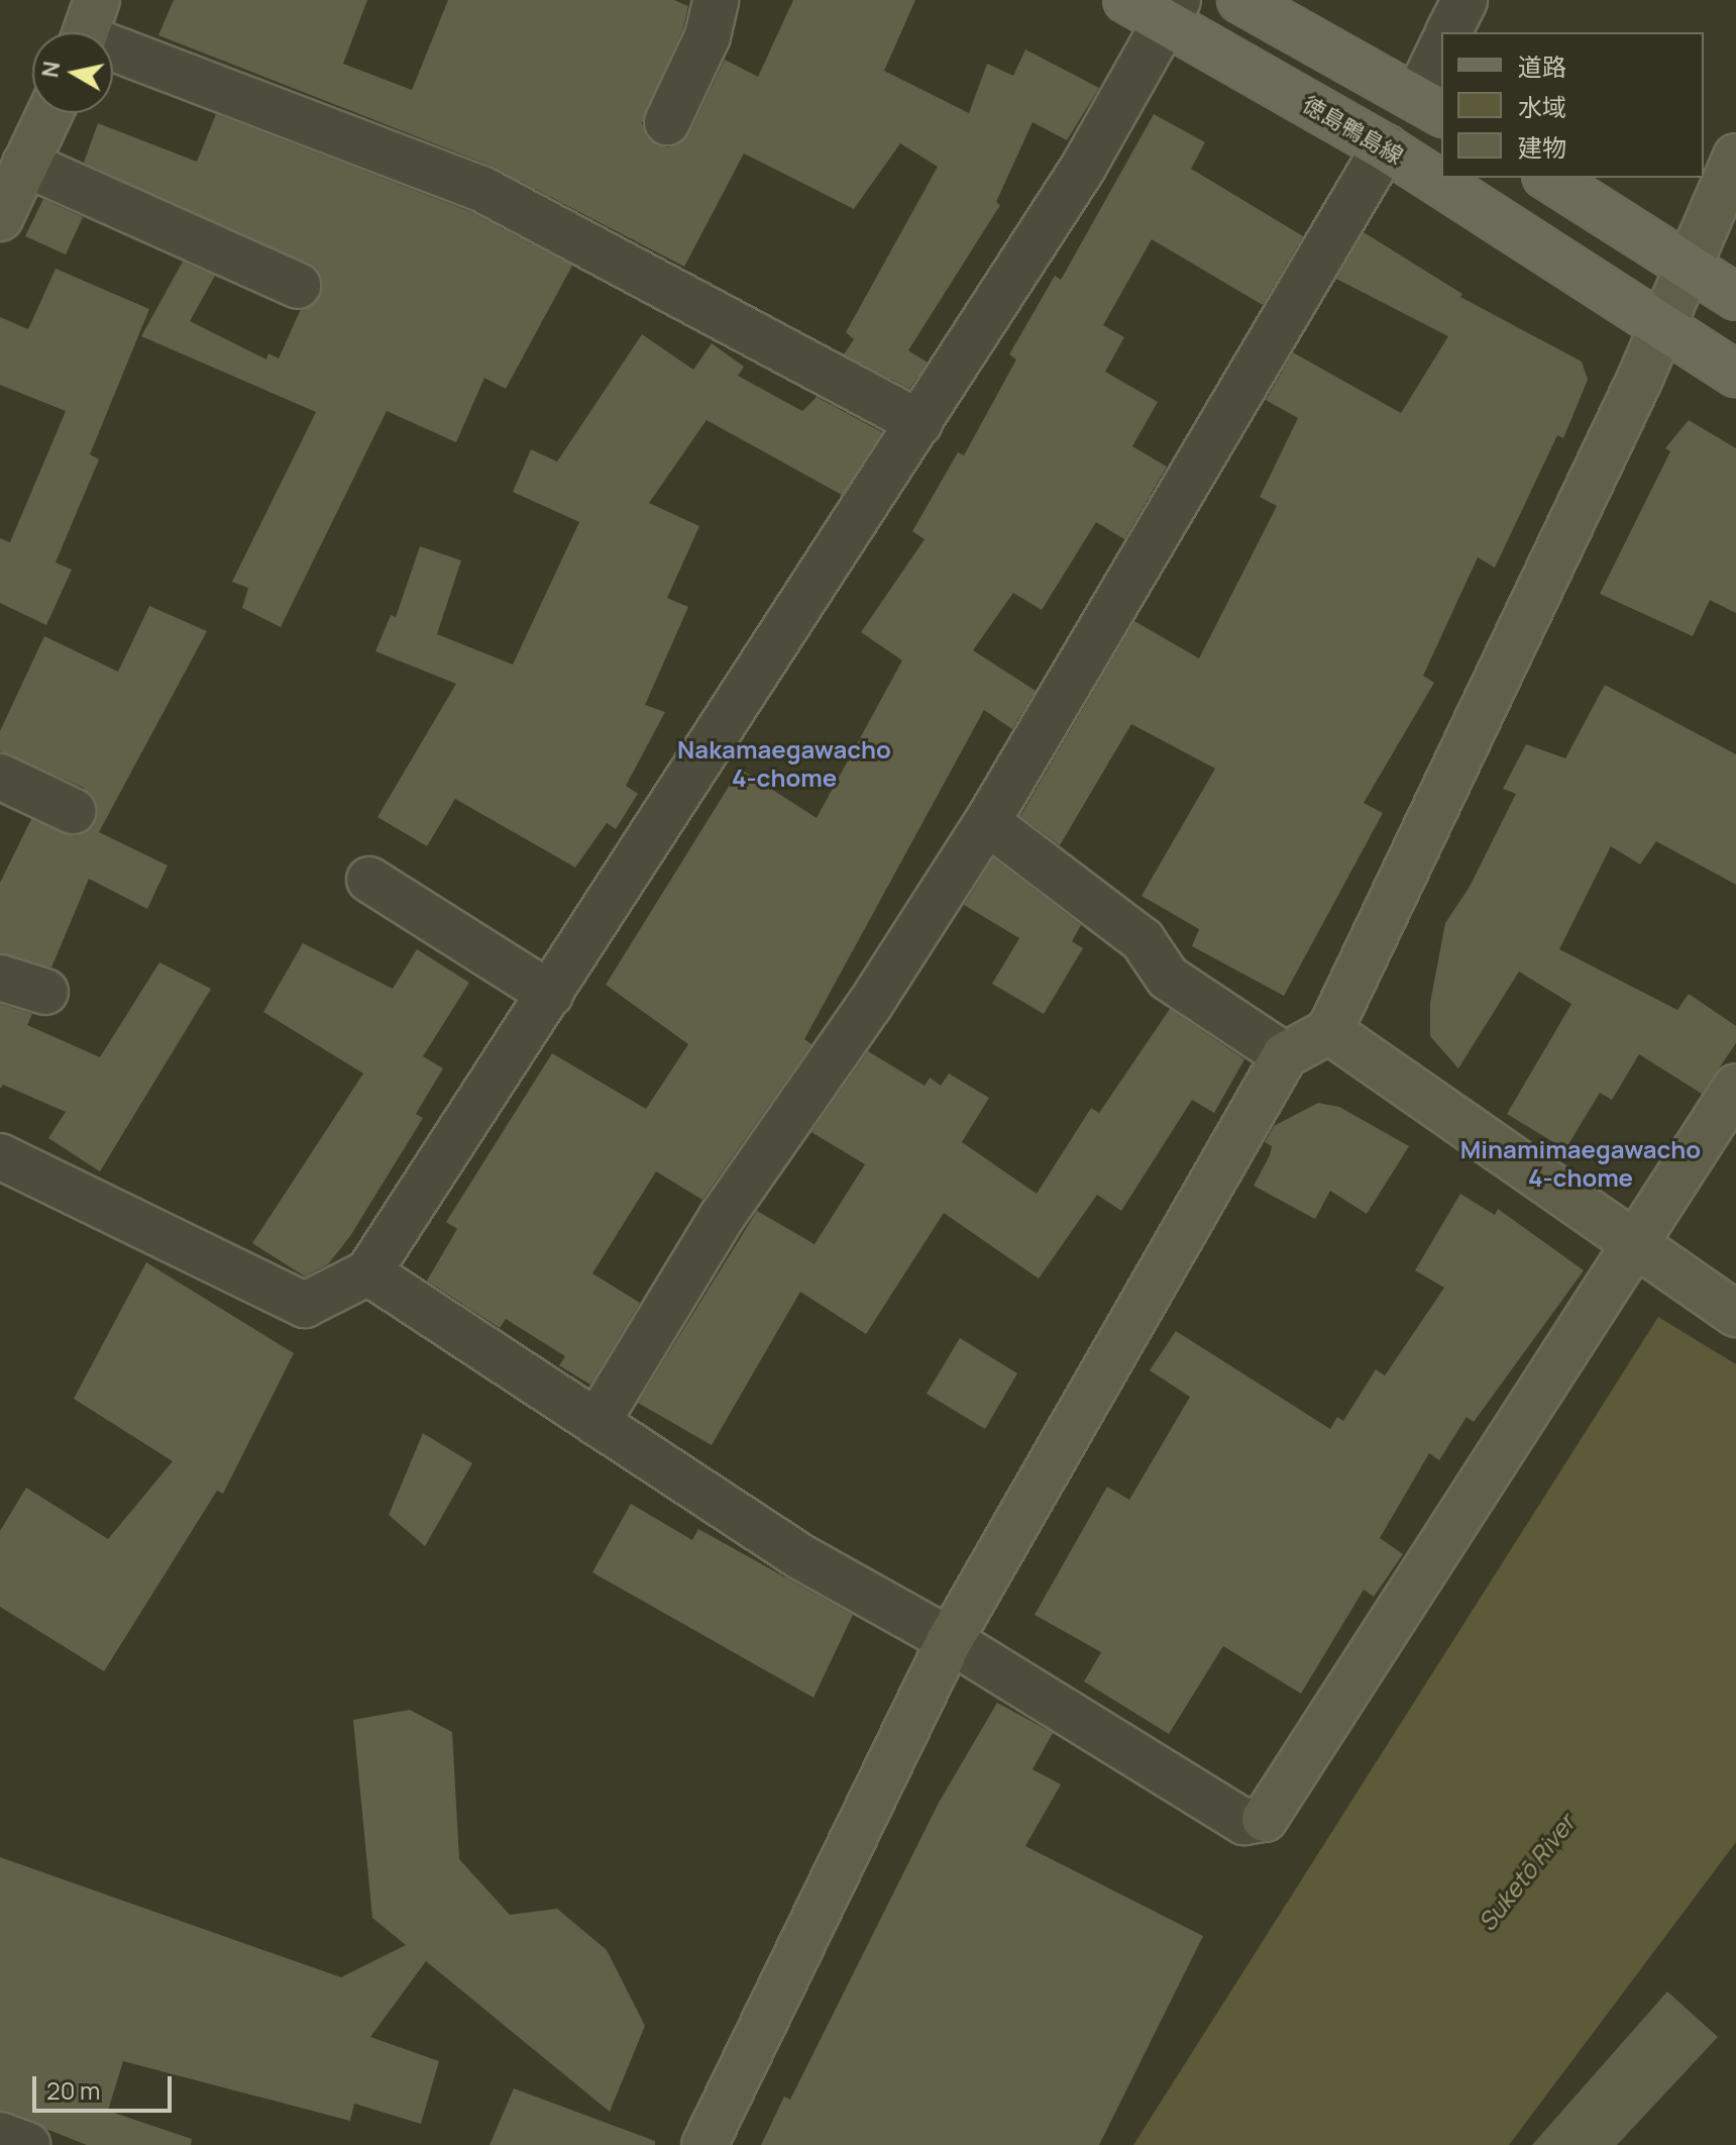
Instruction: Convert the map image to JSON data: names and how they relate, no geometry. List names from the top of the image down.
{
  "streets": {
    "main road": ["徳島鴨島線"]
  },
  "districts": ["Nakamaegawacho 4-chome", "Minamimaegawacho 4-chome"],
  "water": ["Suketō River"],
  "legend": ["道路", "水域", "建物"],
  "scale_bar": "20 m",
  "north": "left"
}
